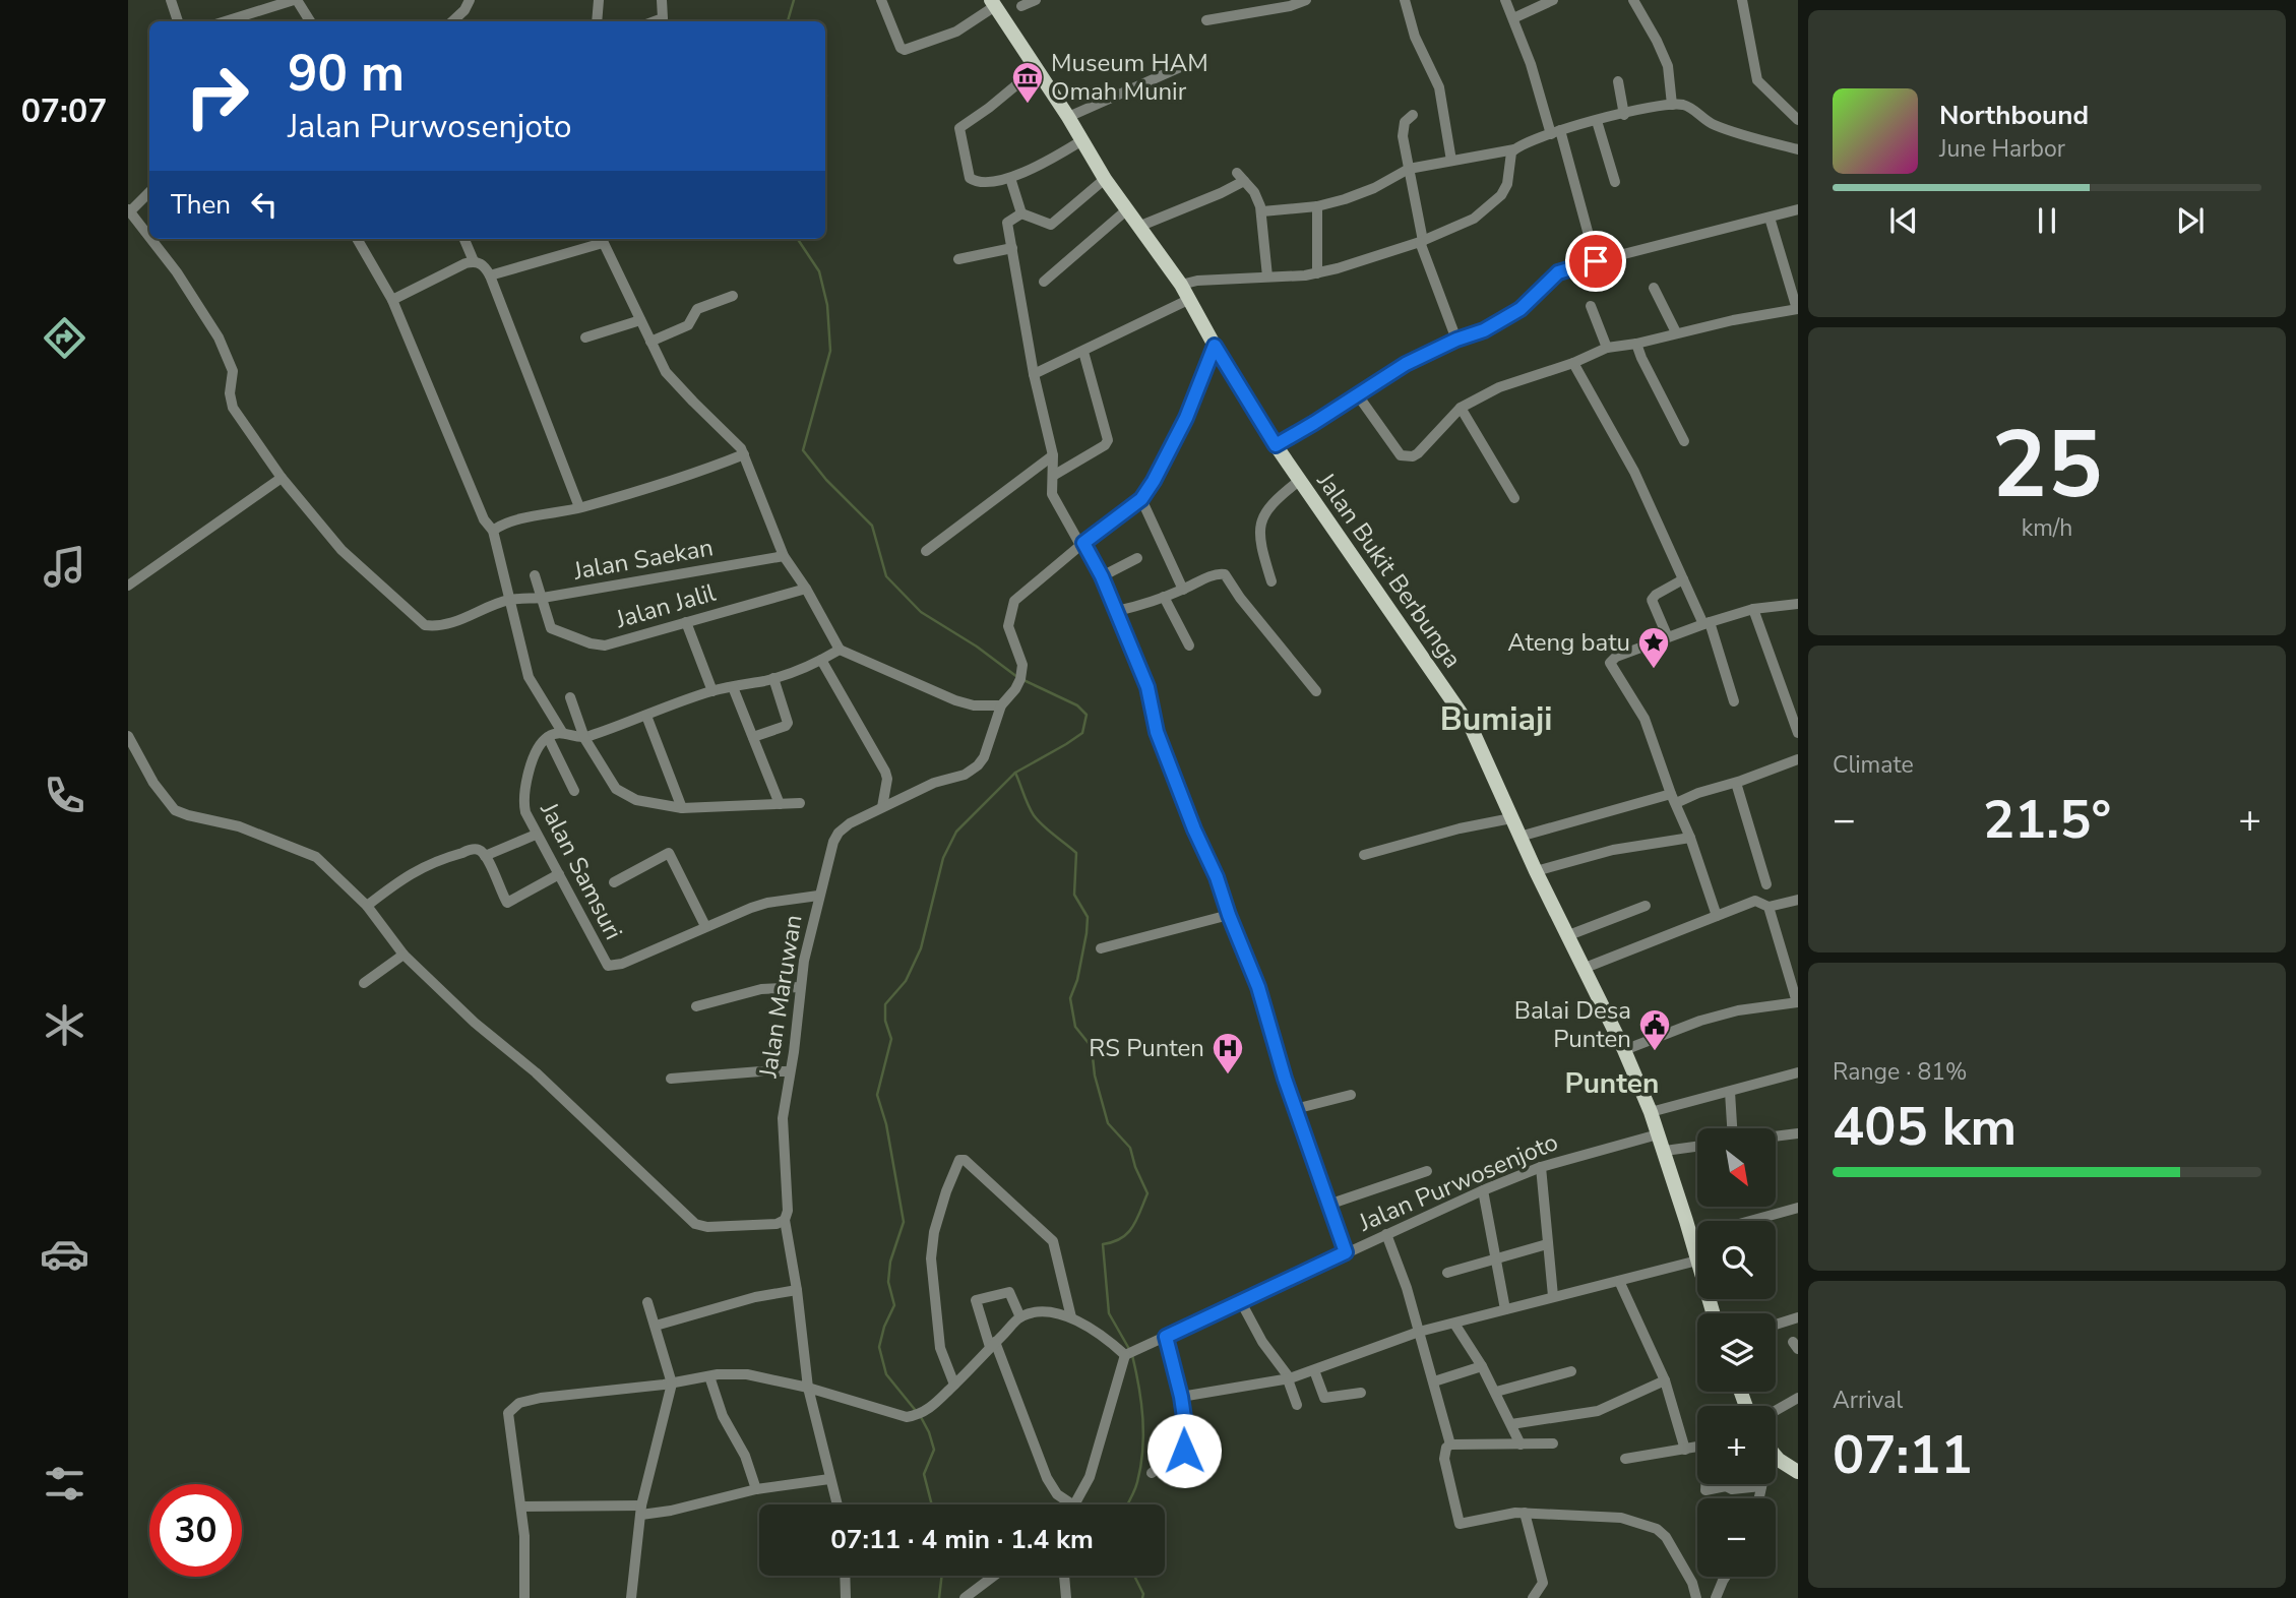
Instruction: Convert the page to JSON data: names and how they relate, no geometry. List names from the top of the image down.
{
  "streets": {
    "main road": ["Jalan Bukit Berbunga"],
    "street": [
      "Jalan Saekan",
      "Jalan Jalil",
      "Jalan Samsuri",
      "Jalan Maruwan",
      "Jalan Purwosenjoto"
    ]
  },
  "crossings": [
    ["Jalan Saekan", "Jalan Jalil"],
    ["Jalan Bukit Berbunga", "Jalan Purwosenjoto"],
    ["Jalan Samsuri", "Jalan Maruwan"]
  ],
  "districts": ["Bumiaji", "Punten"],
  "places": {
    "museum": ["Museum HAM Omah Munir"],
    "place": ["Ateng batu"],
    "public building": ["Balai Desa Punten"],
    "hospital": ["RS Punten"]
  },
  "north": "bottom right",
  "page": {
    "tabs": "07:07",
    "turn": ["90 m", "Jalan Purwosenjoto"],
    "song": ["Northbound", "June Harbor"],
    "then": "Then",
    "tile": [
      ["25", "km/h"],
      "Climate",
      ["Range · 81%", "405 km"],
      ["Arrival", "07:11"]
    ],
    "heat": ["−", "21.5°", "+"],
    "map_buttons": ["+", "−"],
    "limit": "30",
    "trip": "07:11 · 4 min · 1.4 km"
  }
}
